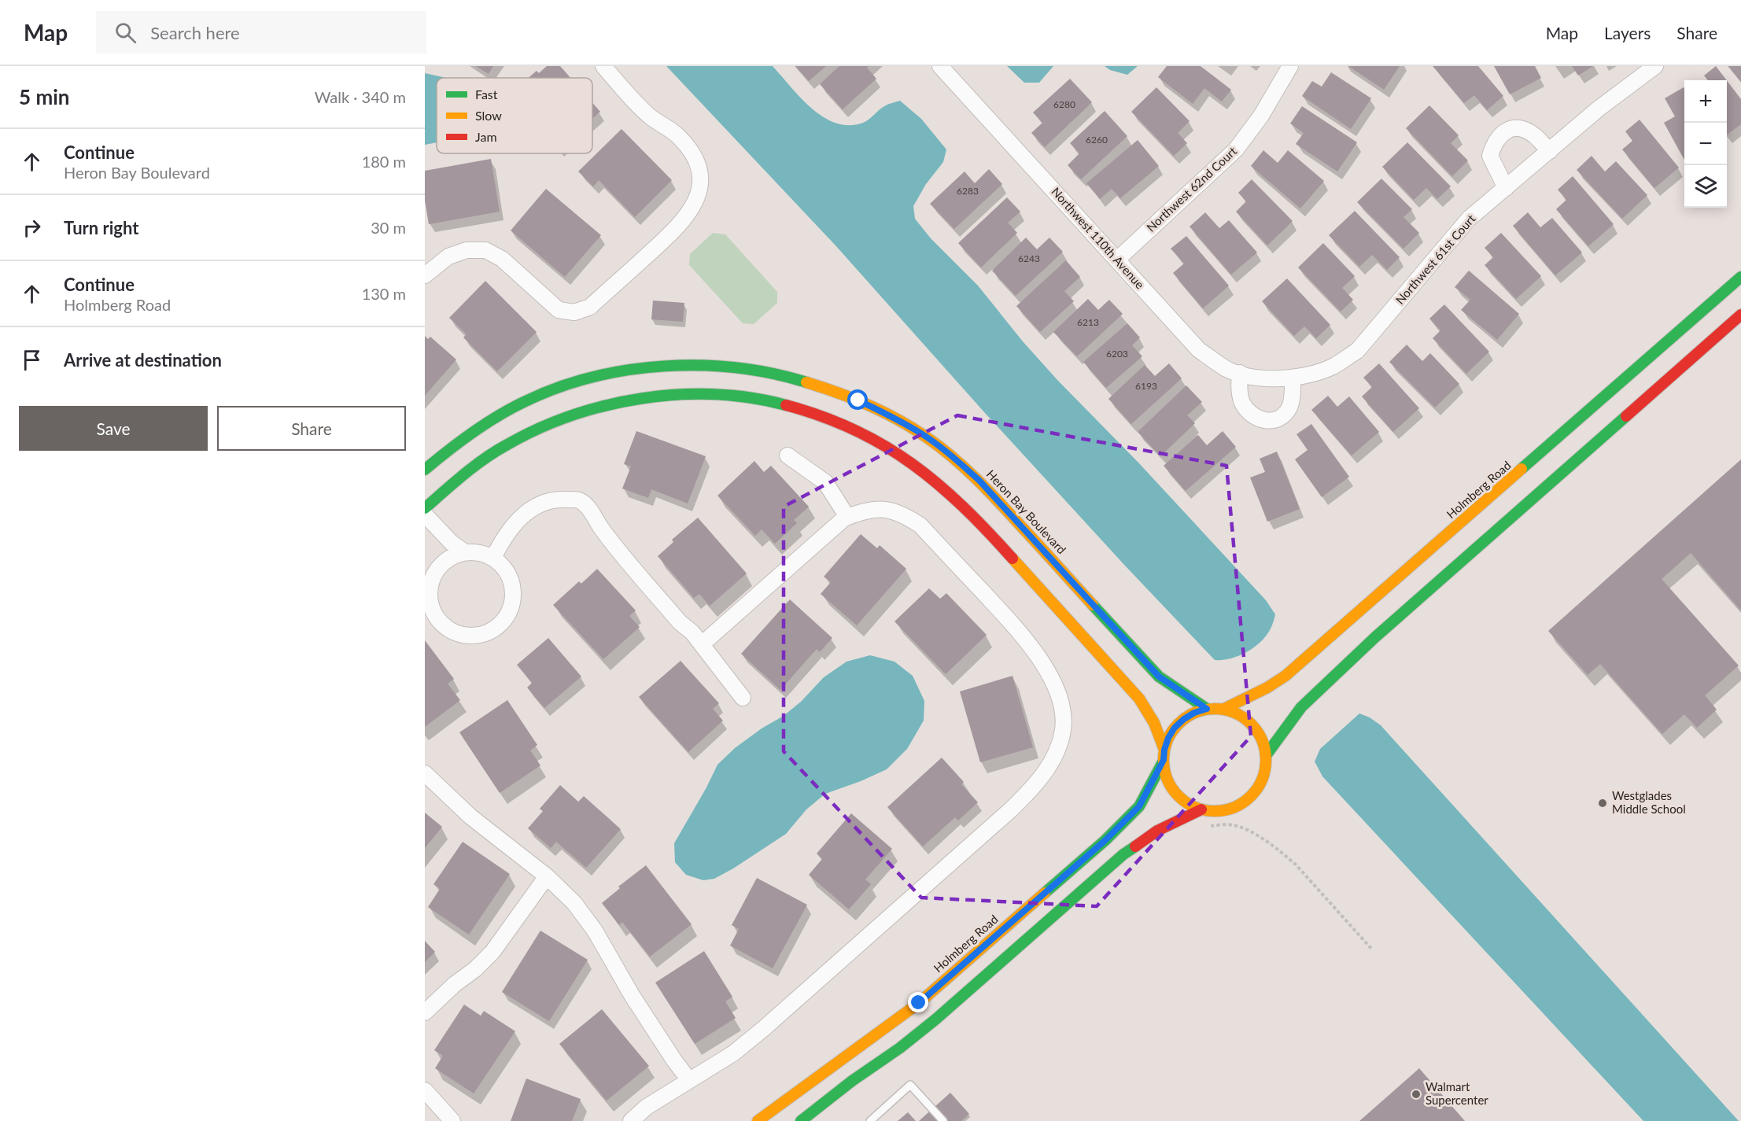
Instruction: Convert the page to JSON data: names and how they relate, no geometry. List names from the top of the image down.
{
  "streets": {
    "street": [
      "Northwest 62nd Court",
      "Northwest 110th Avenue",
      "Northwest 61st Court",
      "Holmberg Road",
      "Heron Bay Boulevard"
    ]
  },
  "crossings": [
    ["Northwest 62nd Court", "Northwest 110th Avenue"],
    ["Northwest 110th Avenue", "Northwest 61st Court"],
    ["Holmberg Road", "Heron Bay Boulevard"]
  ],
  "places": ["Westglades Middle School", "Walmart Supercenter"],
  "house_numbers": [
    "6280",
    "6260",
    "6283",
    "6243",
    "6213",
    "6203",
    "6193"
  ],
  "legend": ["Fast", "Slow", "Jam"],
  "page": {
    "header": "Map",
    "search": "Search here",
    "nav": ["Map", "Layers", "Share"],
    "heading": ["5 min", "Walk · 340 m"],
    "map_buttons": ["+", "−"],
    "list": [
      ["Continue", "Heron Bay Boulevard", "180 m"],
      ["Turn right", "30 m"],
      ["Continue", "Holmberg Road", "130 m"],
      "Arrive at destination"
    ],
    "buttons": ["Save", "Share"]
  }
}
